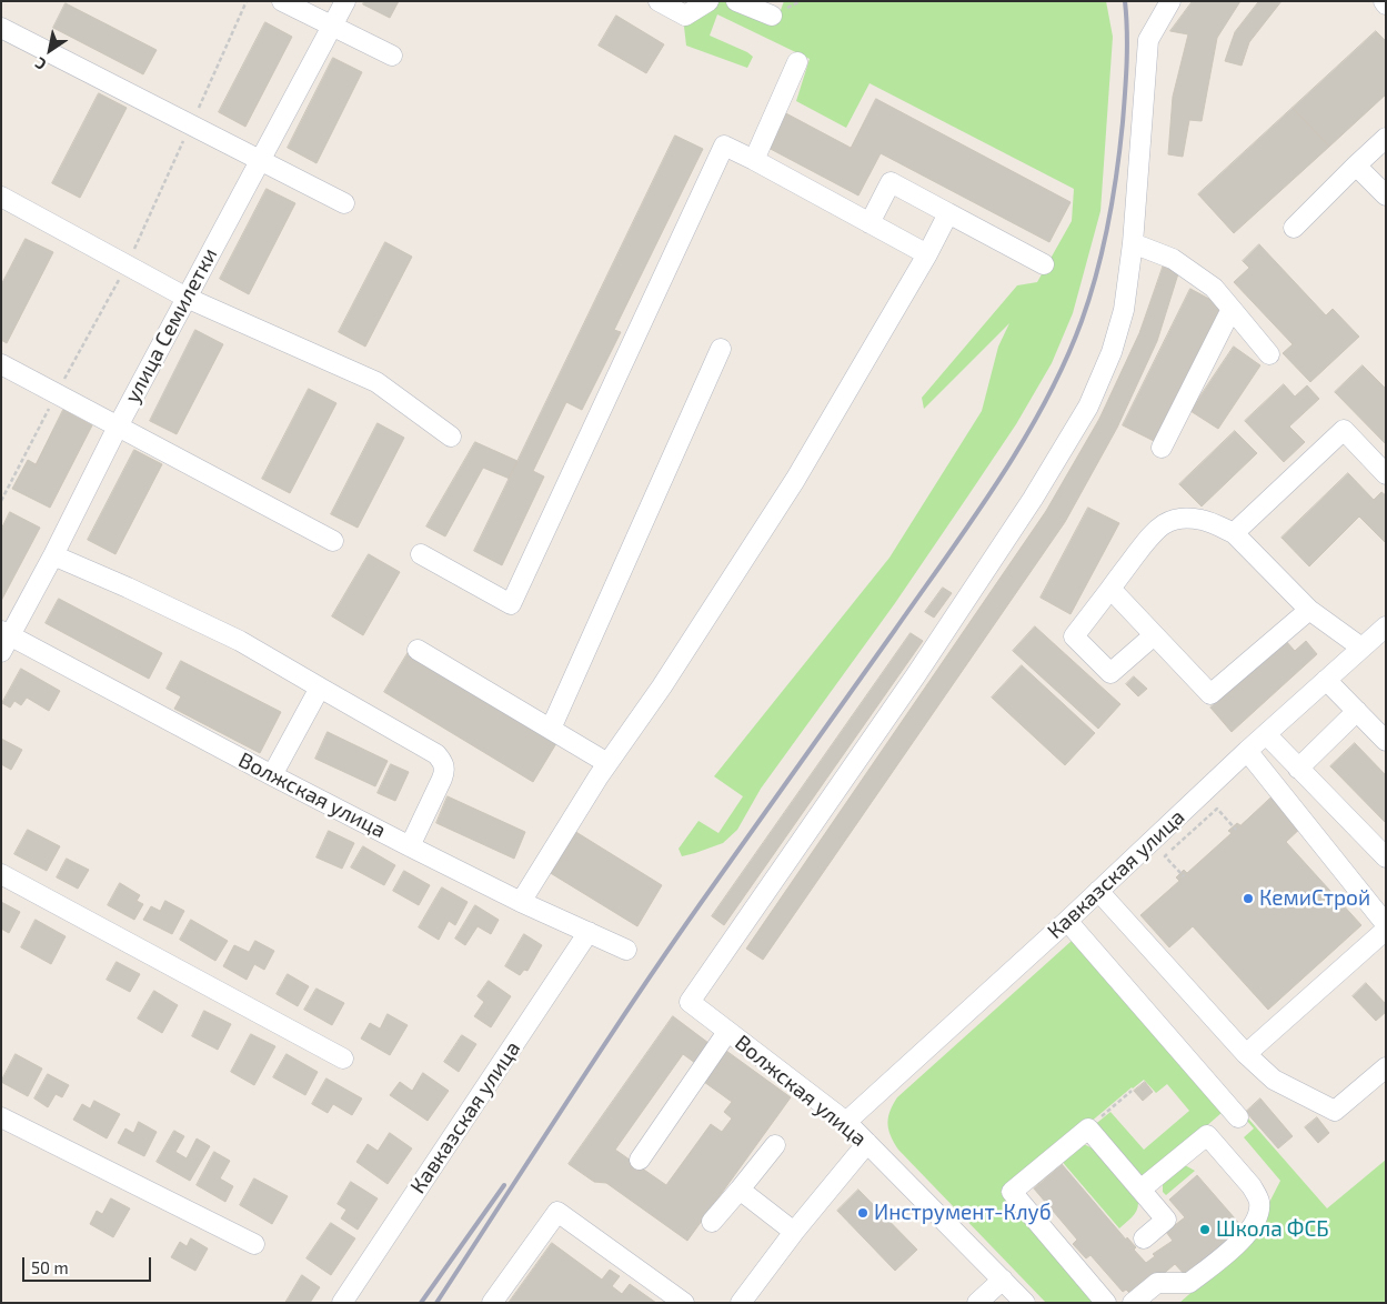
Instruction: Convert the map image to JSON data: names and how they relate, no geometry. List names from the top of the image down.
{
  "streets": {
    "street": ["улица Семилетки", "Волжская улица", "Кавказская улица"]
  },
  "crossings": [
    ["улица Семилетки", "Волжская улица"],
    ["Волжская улица", "Кавказская улица"]
  ],
  "places": ["КемиСтрой", "Инструмент-Клуб", "Школа ФСБ"],
  "scale_bar": "50 m",
  "north": "bottom left"
}
